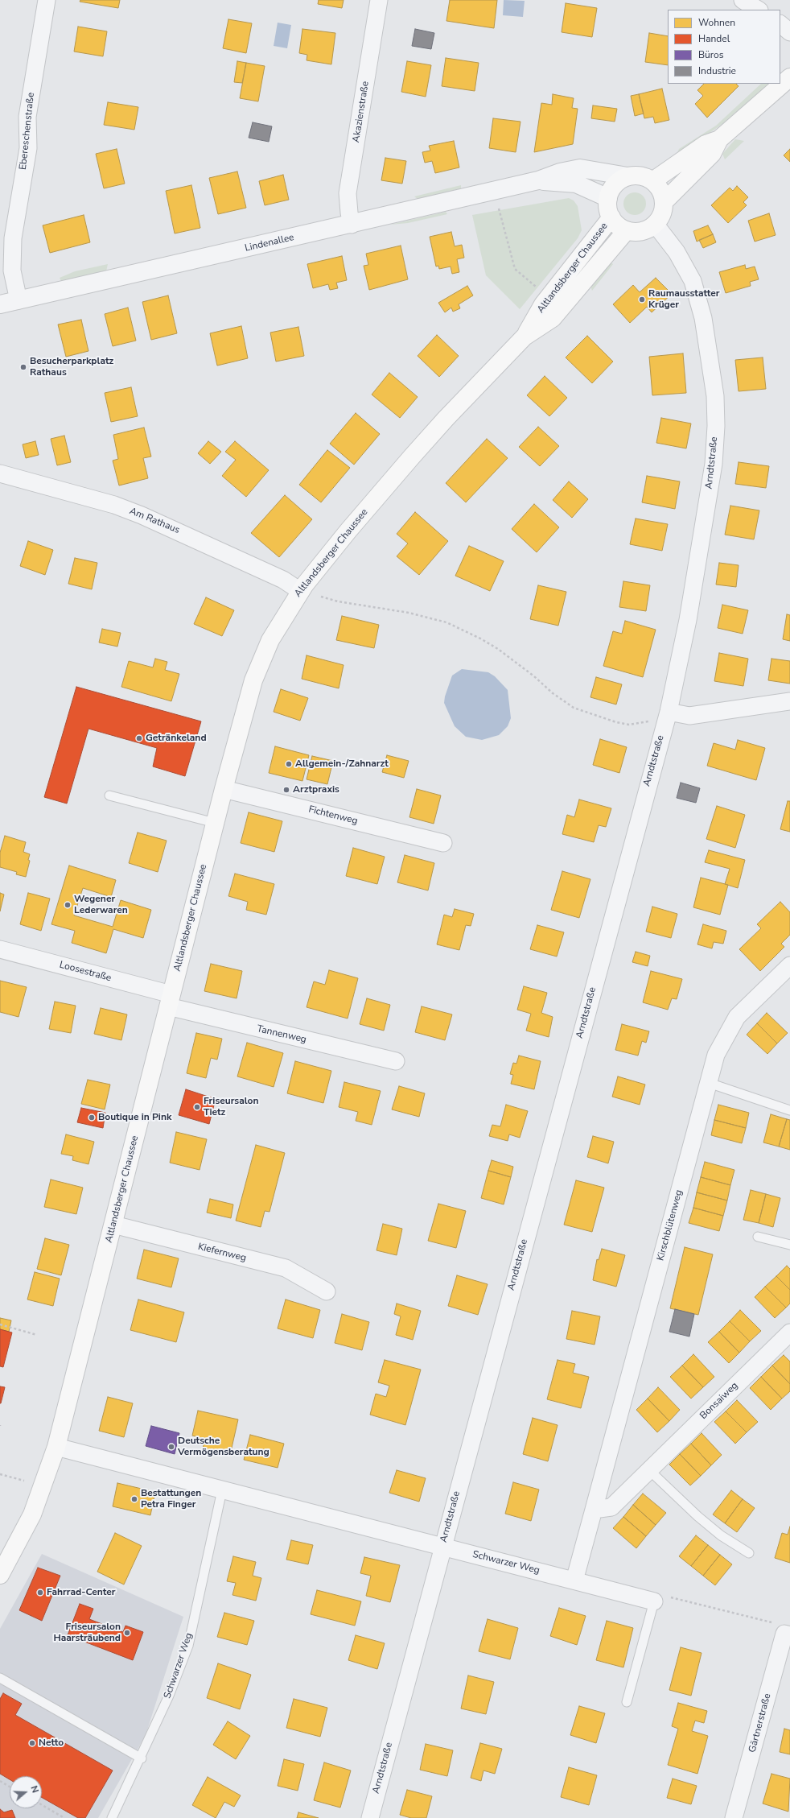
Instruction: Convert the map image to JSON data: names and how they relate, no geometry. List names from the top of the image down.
{
  "streets": {
    "main road": ["Altlandsberger Chaussee"],
    "street": [
      "Akazienstraße",
      "Ebereschenstraße",
      "Lindenallee",
      "Arndtstraße",
      "Am Rathaus",
      "Fichtenweg",
      "Loosestraße",
      "Tannenweg",
      "Kirschblütenweg",
      "Kiefernweg",
      "Bonsaiweg",
      "Schwarzer Weg",
      "Gärtnerstraße"
    ]
  },
  "crossings": [
    ["Akazienstraße", "Lindenallee"],
    ["Ebereschenstraße", "Lindenallee"],
    ["Lindenallee", "Altlandsberger Chaussee"],
    ["Lindenallee", "Arndtstraße"],
    ["Altlandsberger Chaussee", "Arndtstraße"],
    ["Altlandsberger Chaussee", "Am Rathaus"],
    ["Altlandsberger Chaussee", "Fichtenweg"],
    ["Altlandsberger Chaussee", "Loosestraße"],
    ["Altlandsberger Chaussee", "Tannenweg"],
    ["Altlandsberger Chaussee", "Kiefernweg"],
    ["Altlandsberger Chaussee", "Schwarzer Weg"],
    ["Arndtstraße", "Schwarzer Weg"],
    ["Loosestraße", "Tannenweg"],
    ["Kirschblütenweg", "Bonsaiweg"]
  ],
  "places": [
    "Raumausstatter Krüger",
    "Besucherparkplatz Rathaus",
    "Getränkeland",
    "Allgemein-/Zahnarzt",
    "Arztpraxis",
    "Wegener Lederwaren",
    "Friseursalon Tietz",
    "Boutique in Pink",
    "Deutsche Vermögensberatung",
    "Bestattungen Petra Finger",
    "Fahrrad-Center",
    "Friseursalon Haarsträubend",
    "Netto"
  ],
  "legend": [
    "Wohnen",
    "Handel",
    "Büros",
    "Industrie"
  ],
  "north": "right"
}
